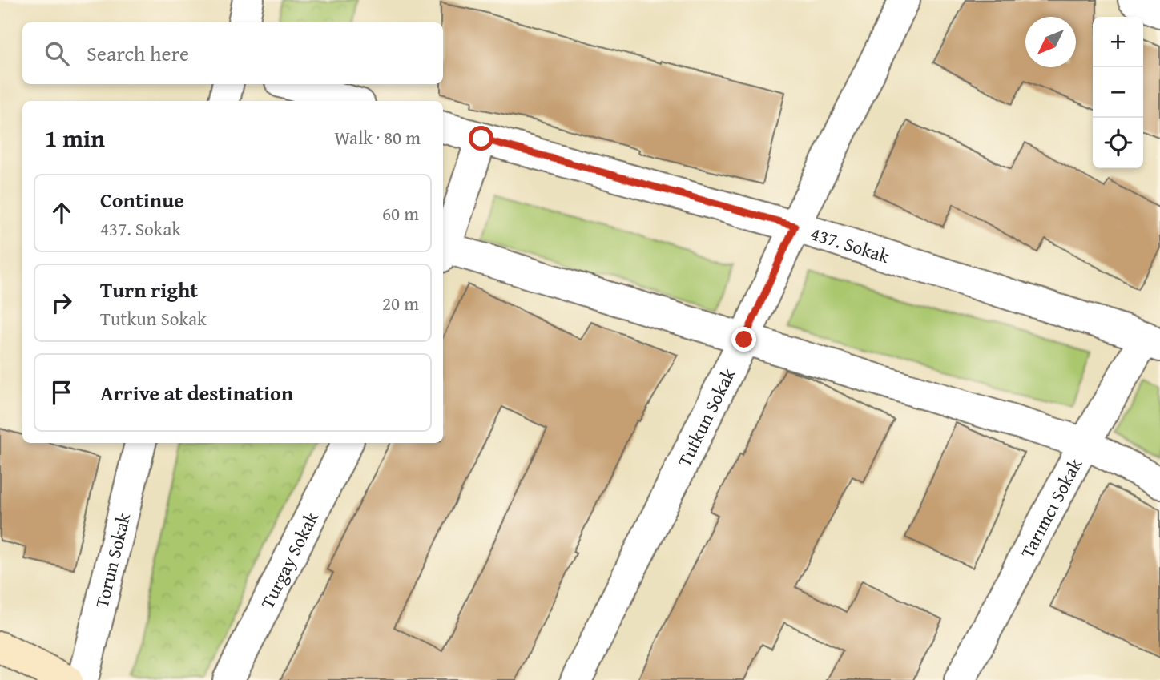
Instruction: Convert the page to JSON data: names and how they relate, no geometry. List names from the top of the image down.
{
  "streets": {
    "street": [
      "437. Sokak",
      "Tutkun Sokak",
      "Tarımcı Sokak",
      "Torun Sokak",
      "Turgay Sokak"
    ]
  },
  "crossings": [
    ["437. Sokak", "Tutkun Sokak"],
    ["437. Sokak", "Tarımcı Sokak"]
  ],
  "north": "bottom left",
  "page": {
    "map_buttons": ["+", "−"],
    "search": "Search here",
    "heading": ["1 min", "Walk · 80 m"],
    "list": [
      ["Continue", "437. Sokak", "60 m"],
      ["Turn right", "Tutkun Sokak", "20 m"],
      "Arrive at destination"
    ]
  }
}
